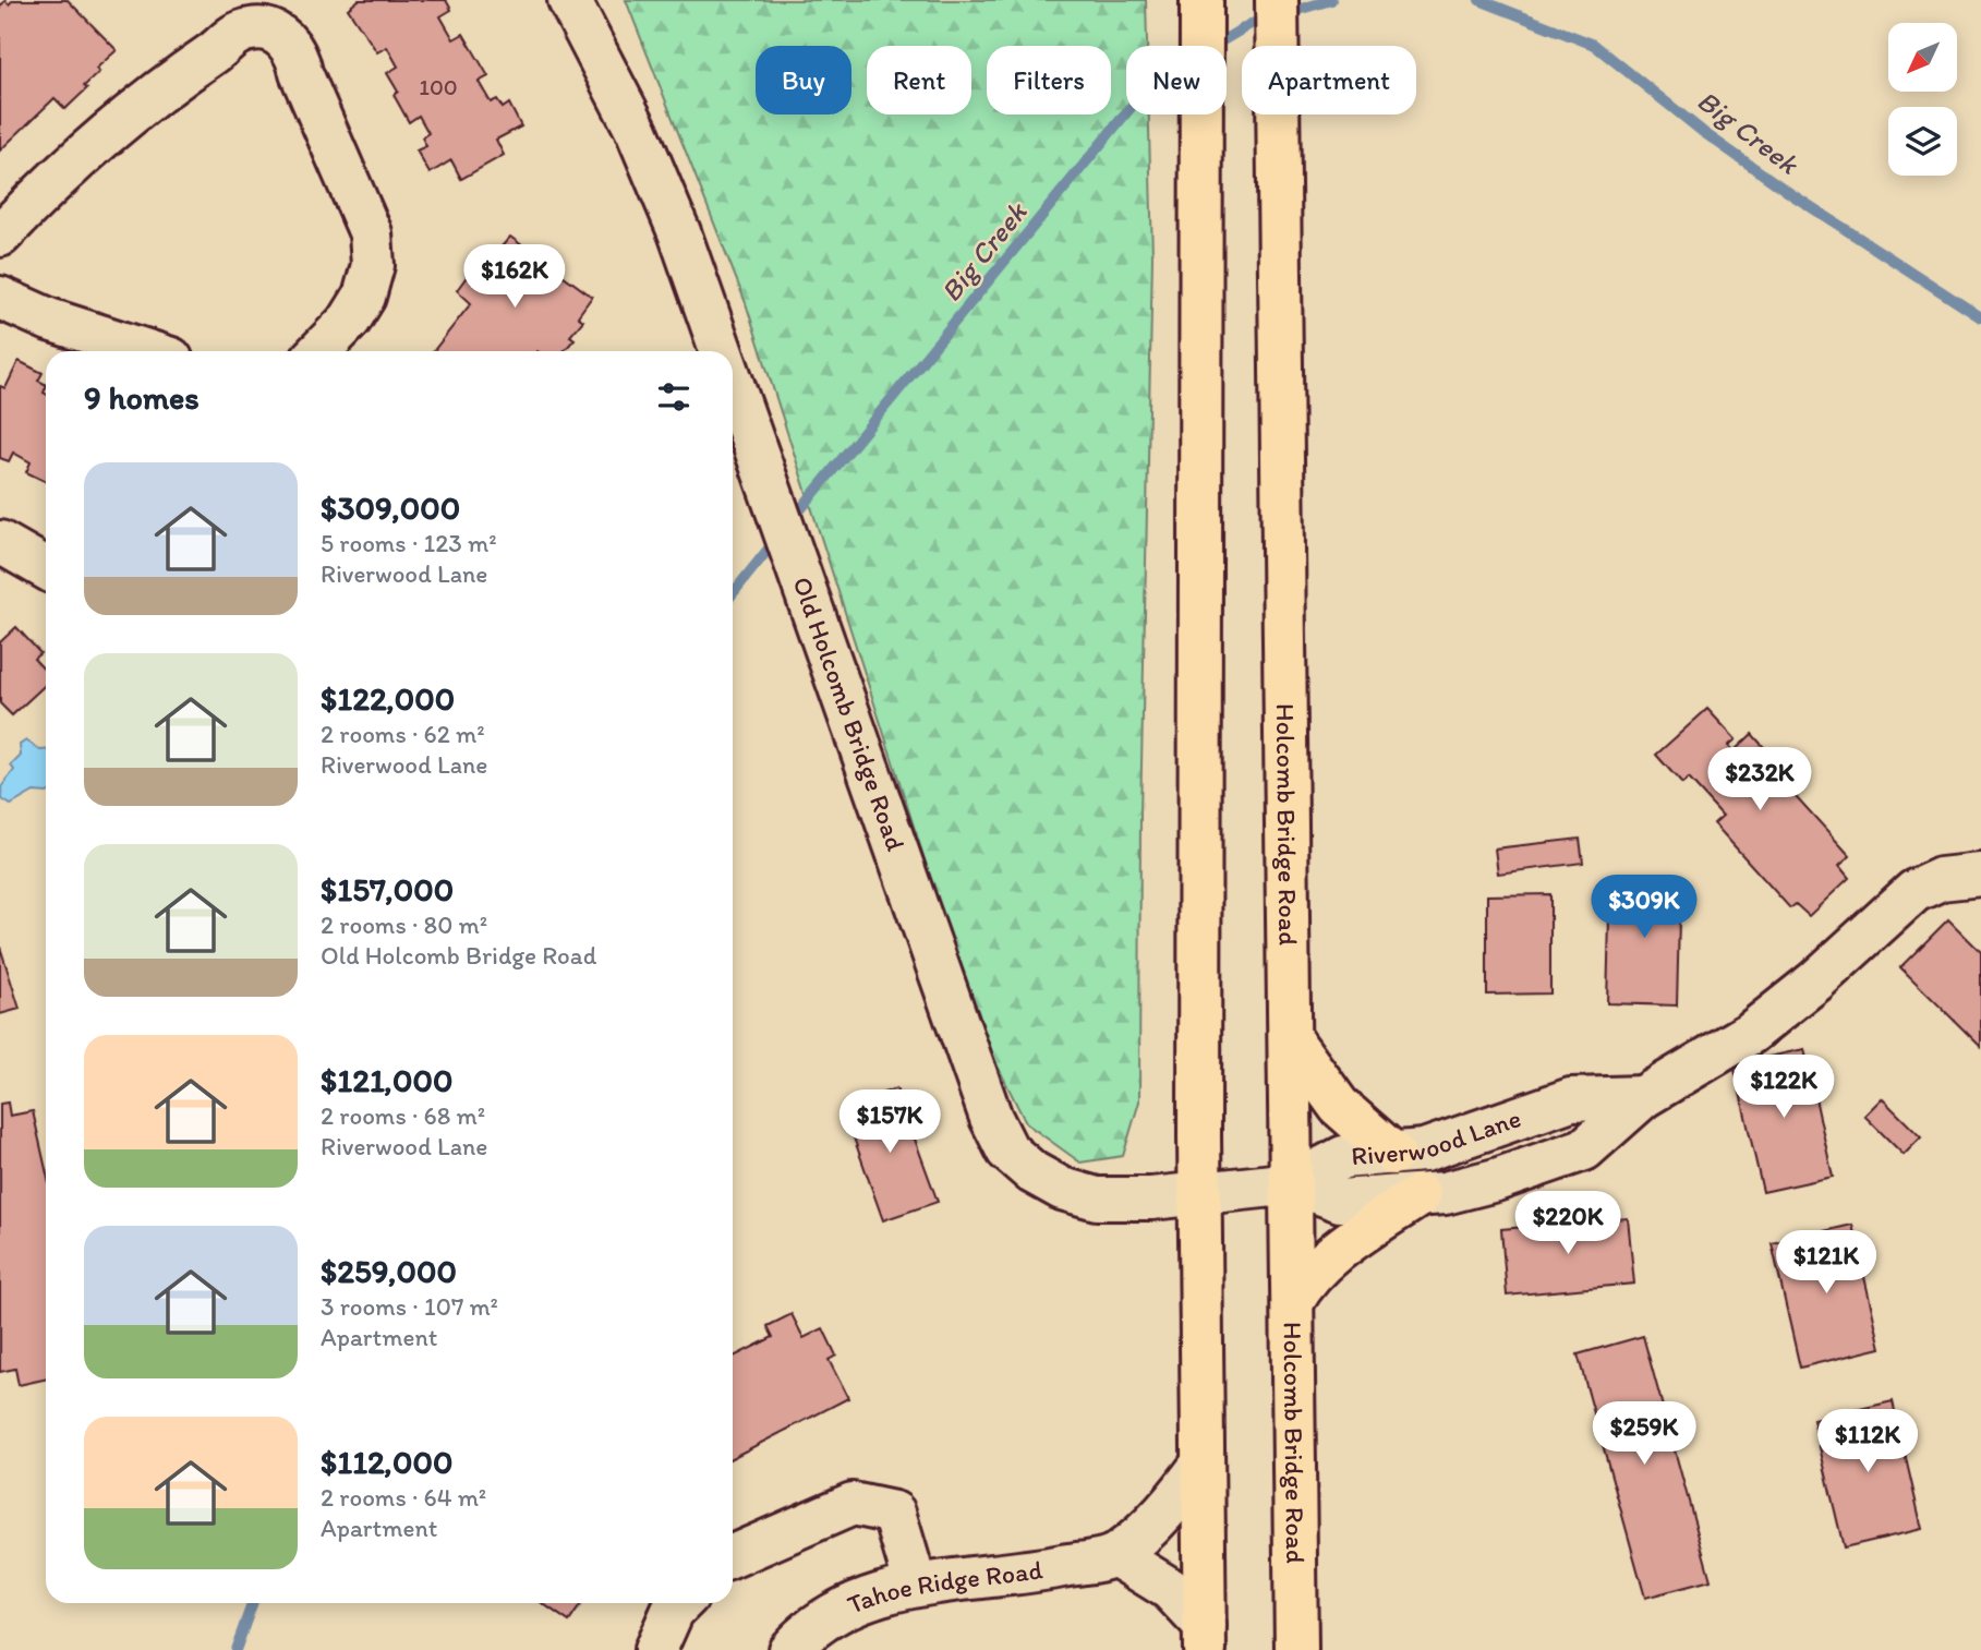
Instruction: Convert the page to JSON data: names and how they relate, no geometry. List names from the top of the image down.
{
  "streets": {
    "main road": ["Holcomb Bridge Road"],
    "street": ["Old Holcomb Bridge Road", "Riverwood Lane", "Tahoe Ridge Road"]
  },
  "crossings": [
    ["Old Holcomb Bridge Road", "Holcomb Bridge Road"],
    ["Old Holcomb Bridge Road", "Riverwood Lane"],
    ["Holcomb Bridge Road", "Riverwood Lane"]
  ],
  "water": ["Big Creek"],
  "house_numbers": ["100"],
  "north": "bottom left",
  "page": {
    "chip": [
      "Buy",
      "Rent",
      "Filters",
      "New",
      "Apartment"
    ],
    "price": [
      "$162K",
      "$232K",
      "$309K",
      "$122K",
      "$157K",
      "$220K",
      "$121K",
      "$259K",
      "$112K"
    ],
    "heading": "9 homes",
    "list": [
      {
        "name": "$309,000",
        "note": "5 rooms · 123 m² · Riverwood Lane"
      },
      {
        "name": "$122,000",
        "note": "2 rooms · 62 m² · Riverwood Lane"
      },
      {
        "name": "$157,000",
        "note": "2 rooms · 80 m² · Old Holcomb Bridge Road"
      },
      {
        "name": "$121,000",
        "note": "2 rooms · 68 m² · Riverwood Lane"
      },
      {
        "name": "$259,000",
        "note": "3 rooms · 107 m² · Apartment"
      },
      {
        "name": "$112,000",
        "note": "2 rooms · 64 m² · Apartment"
      }
    ]
  }
}
